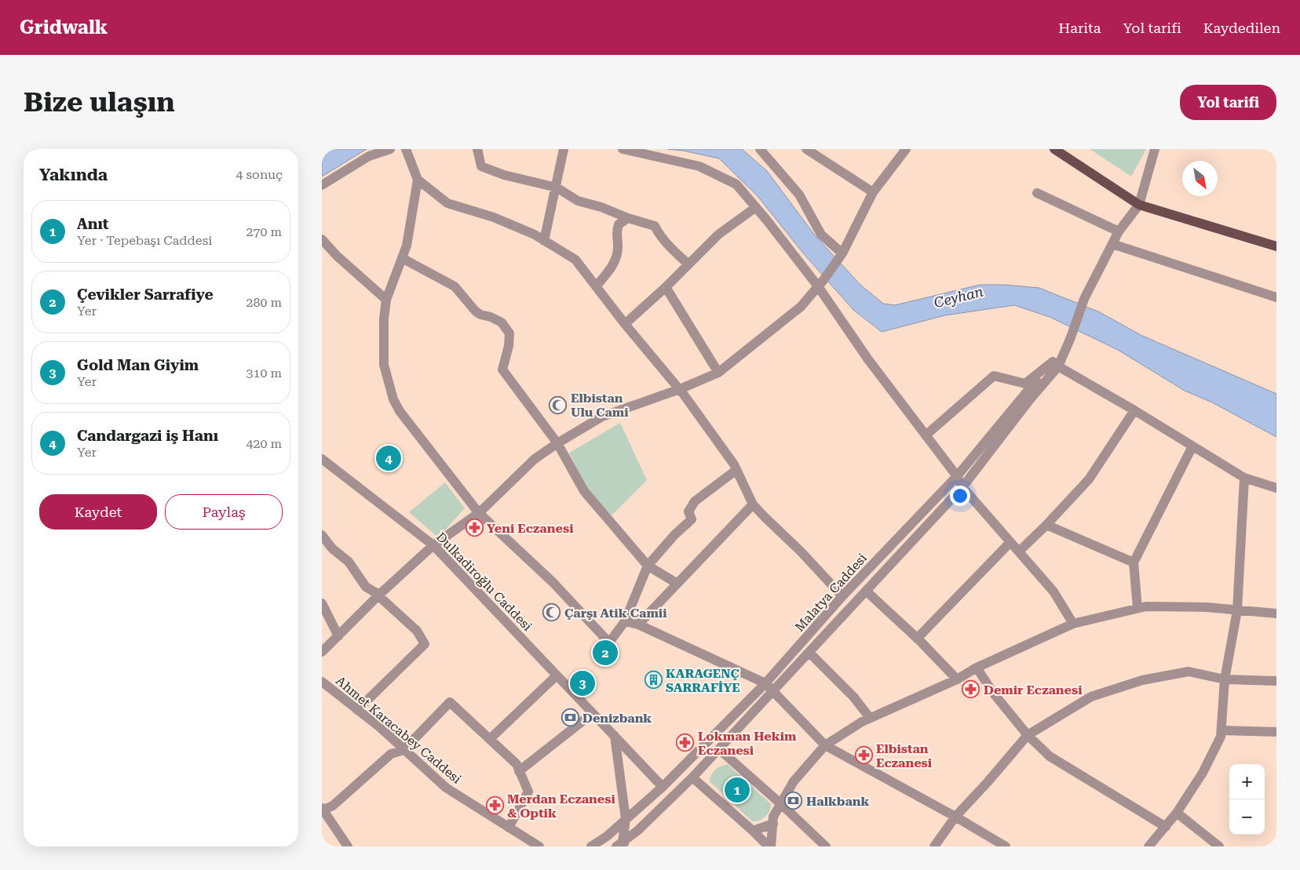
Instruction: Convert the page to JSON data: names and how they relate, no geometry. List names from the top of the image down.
{
  "streets": {
    "street": ["Dulkadiroğlu Caddesi", "Malatya Caddesi", "Ahmet Karacabey Caddesi"]
  },
  "crossings": [
    ["Dulkadiroğlu Caddesi", "Malatya Caddesi"]
  ],
  "water": ["Ceyhan"],
  "places": {
    "mosque": ["Elbistan Ulu Cami", "Çarşı Atik Camii"],
    "pharmacy": [
      "Yeni Eczanesi",
      "Demir Eczanesi",
      "Lokman Hekim Eczanesi",
      "Elbistan Eczanesi",
      "Merdan Eczanesi & Optik"
    ],
    "building": ["KARAGENÇ SARRAFİYE"],
    "bank": ["Denizbank", "Halkbank"]
  },
  "north": "bottom right",
  "page": {
    "header": "Gridwalk",
    "nav": ["Harita", "Yol tarifi", "Kaydedilen"],
    "buttons": [
      "Yol tarifi",
      ["Kaydet", "Paylaş"]
    ],
    "title": "Bize ulaşın",
    "heading": ["Yakında", "4 sonuç"],
    "list": [
      {
        "mark": "1",
        "name": "Anıt",
        "note": "Yer · Tepebaşı Caddesi",
        "value": "270 m"
      },
      {
        "mark": "2",
        "name": "Çevikler Sarrafiye",
        "note": "Yer",
        "value": "280 m"
      },
      {
        "mark": "3",
        "name": "Gold Man Giyim",
        "note": "Yer",
        "value": "310 m"
      },
      {
        "mark": "4",
        "name": "Candargazi iş Hanı",
        "note": "Yer",
        "value": "420 m"
      }
    ],
    "pins": [
      "4",
      "2",
      "3",
      "1"
    ],
    "map_buttons": ["+", "−"]
  }
}
